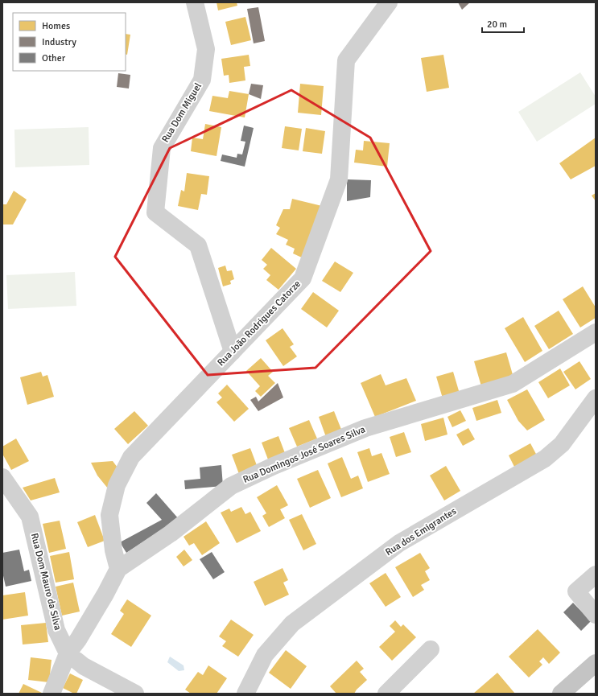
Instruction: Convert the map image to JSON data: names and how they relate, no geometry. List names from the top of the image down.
{
  "streets": {
    "street": [
      "Rua Dom Miguel",
      "Rua João Rodrigues Catorze",
      "Rua Domingos José Soares Silva",
      "Rua dos Emigrantes",
      "Rua Dom Mauro da Silva"
    ]
  },
  "crossings": [
    ["Rua Dom Miguel", "Rua João Rodrigues Catorze"],
    ["Rua João Rodrigues Catorze", "Rua Domingos José Soares Silva"],
    ["Rua Domingos José Soares Silva", "Rua Dom Mauro da Silva"]
  ],
  "legend": ["Homes", "Industry", "Other"],
  "scale_bar": "20 m"
}
